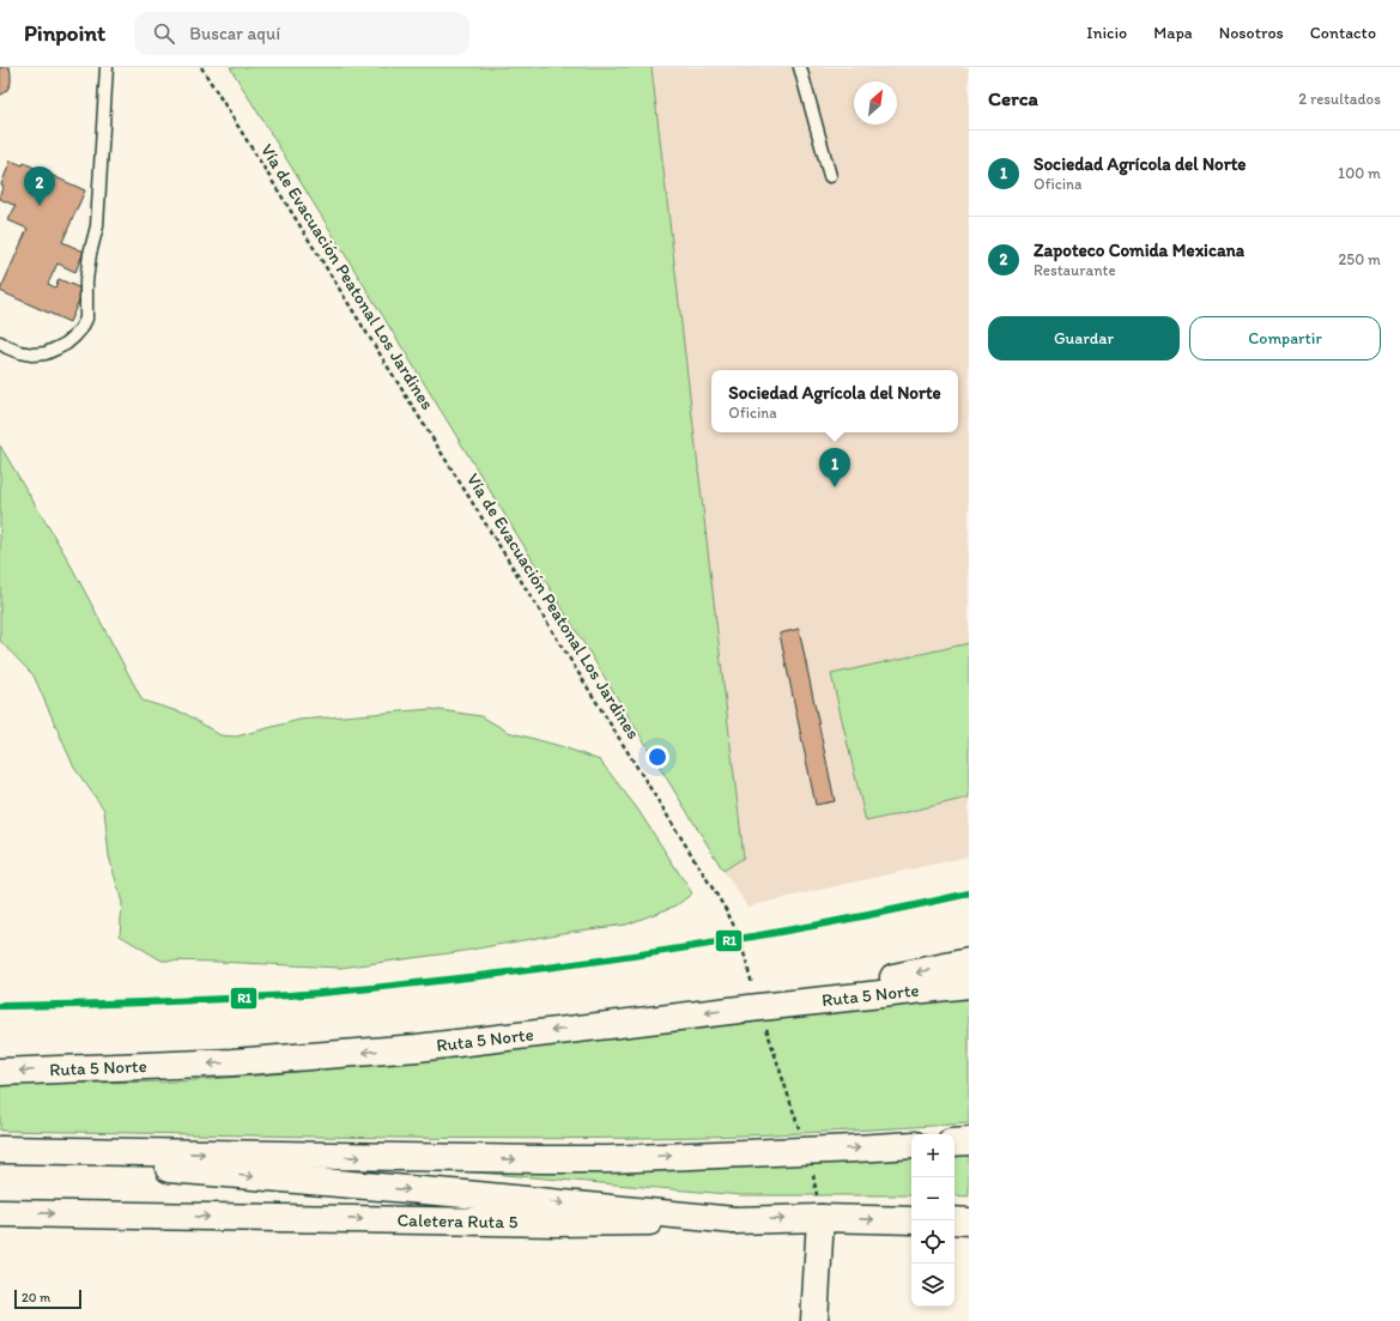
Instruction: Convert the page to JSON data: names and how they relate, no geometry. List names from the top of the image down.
{
  "streets": {
    "main road": ["Ruta 5 Norte", "Caletera Ruta 5"],
    "path": ["Vía de Evacuación Peatonal Los Jardines"]
  },
  "crossings": [
    ["Vía de Evacuación Peatonal Los Jardines", "Ruta 5 Norte"],
    ["Vía de Evacuación Peatonal Los Jardines", "Caletera Ruta 5"]
  ],
  "lines": ["transit line R1"],
  "scale_bar": "20 m",
  "north": "top right",
  "page": {
    "header": "Pinpoint",
    "search": "Buscar aquí",
    "nav": [
      "Inicio",
      "Mapa",
      "Nosotros",
      "Contacto"
    ],
    "heading": ["Cerca", "2 resultados"],
    "list": [
      {
        "mark": "1",
        "name": "Sociedad Agrícola del Norte",
        "note": "Oficina",
        "value": "100 m"
      },
      {
        "mark": "2",
        "name": "Zapoteco Comida Mexicana",
        "note": "Restaurante",
        "value": "250 m"
      }
    ],
    "pins": ["2", "1"],
    "buttons": ["Guardar", "Compartir"],
    "popup": ["Sociedad Agrícola del Norte", "Oficina"],
    "map_buttons": ["+", "−"],
    "scale": "20 m"
  }
}
